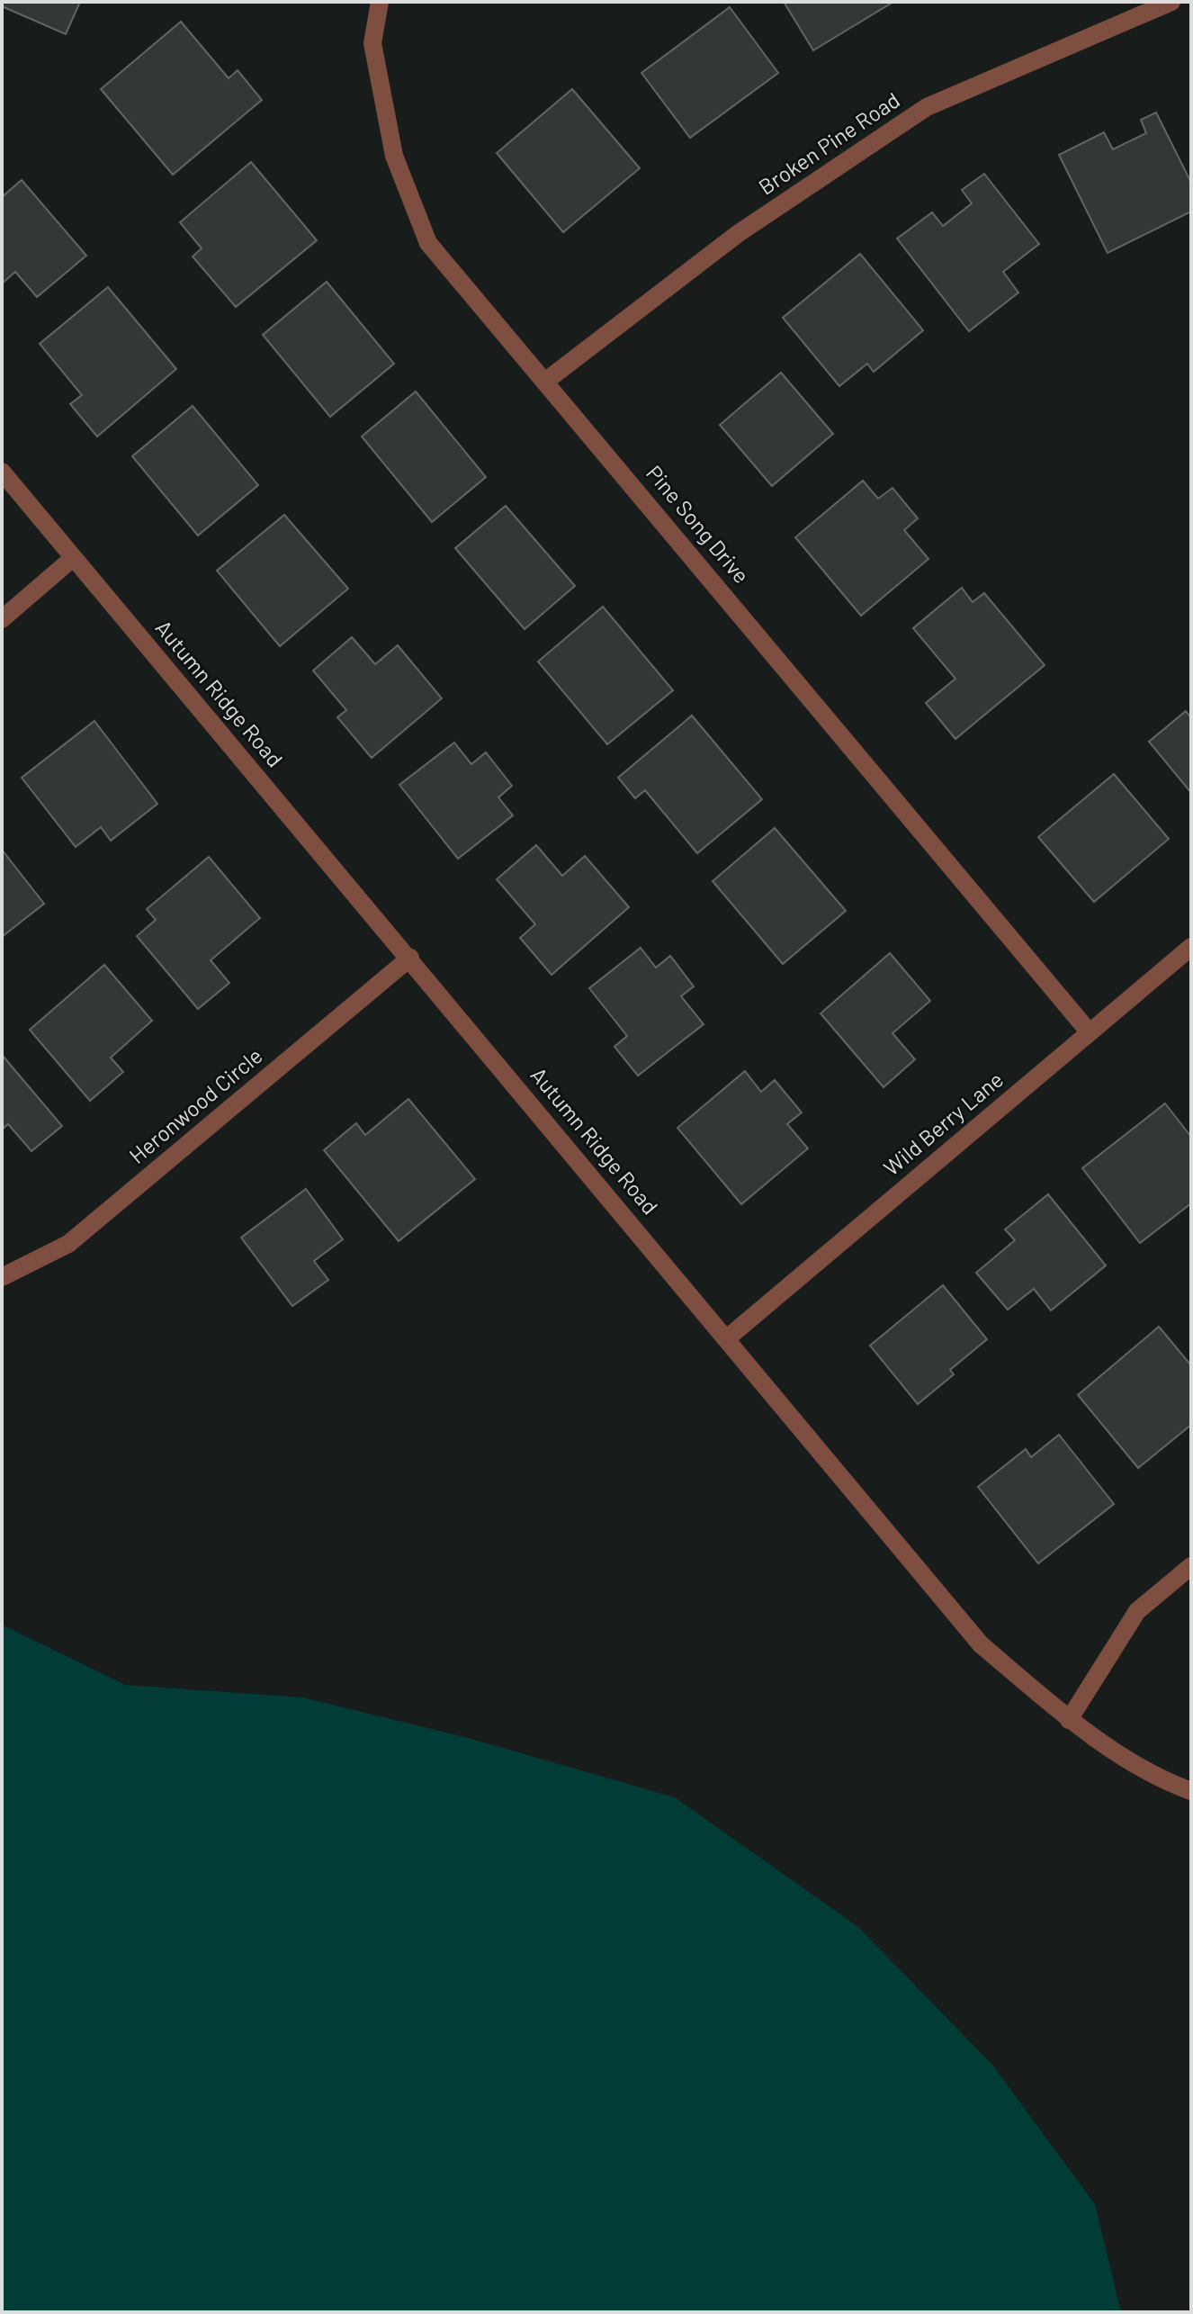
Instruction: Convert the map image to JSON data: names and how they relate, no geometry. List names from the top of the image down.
{
  "streets": {
    "street": [
      "Broken Pine Road",
      "Pine Song Drive",
      "Autumn Ridge Road",
      "Heronwood Circle",
      "Wild Berry Lane"
    ]
  },
  "crossings": [
    ["Broken Pine Road", "Pine Song Drive"],
    ["Pine Song Drive", "Wild Berry Lane"],
    ["Autumn Ridge Road", "Heronwood Circle"],
    ["Autumn Ridge Road", "Wild Berry Lane"]
  ]
}
